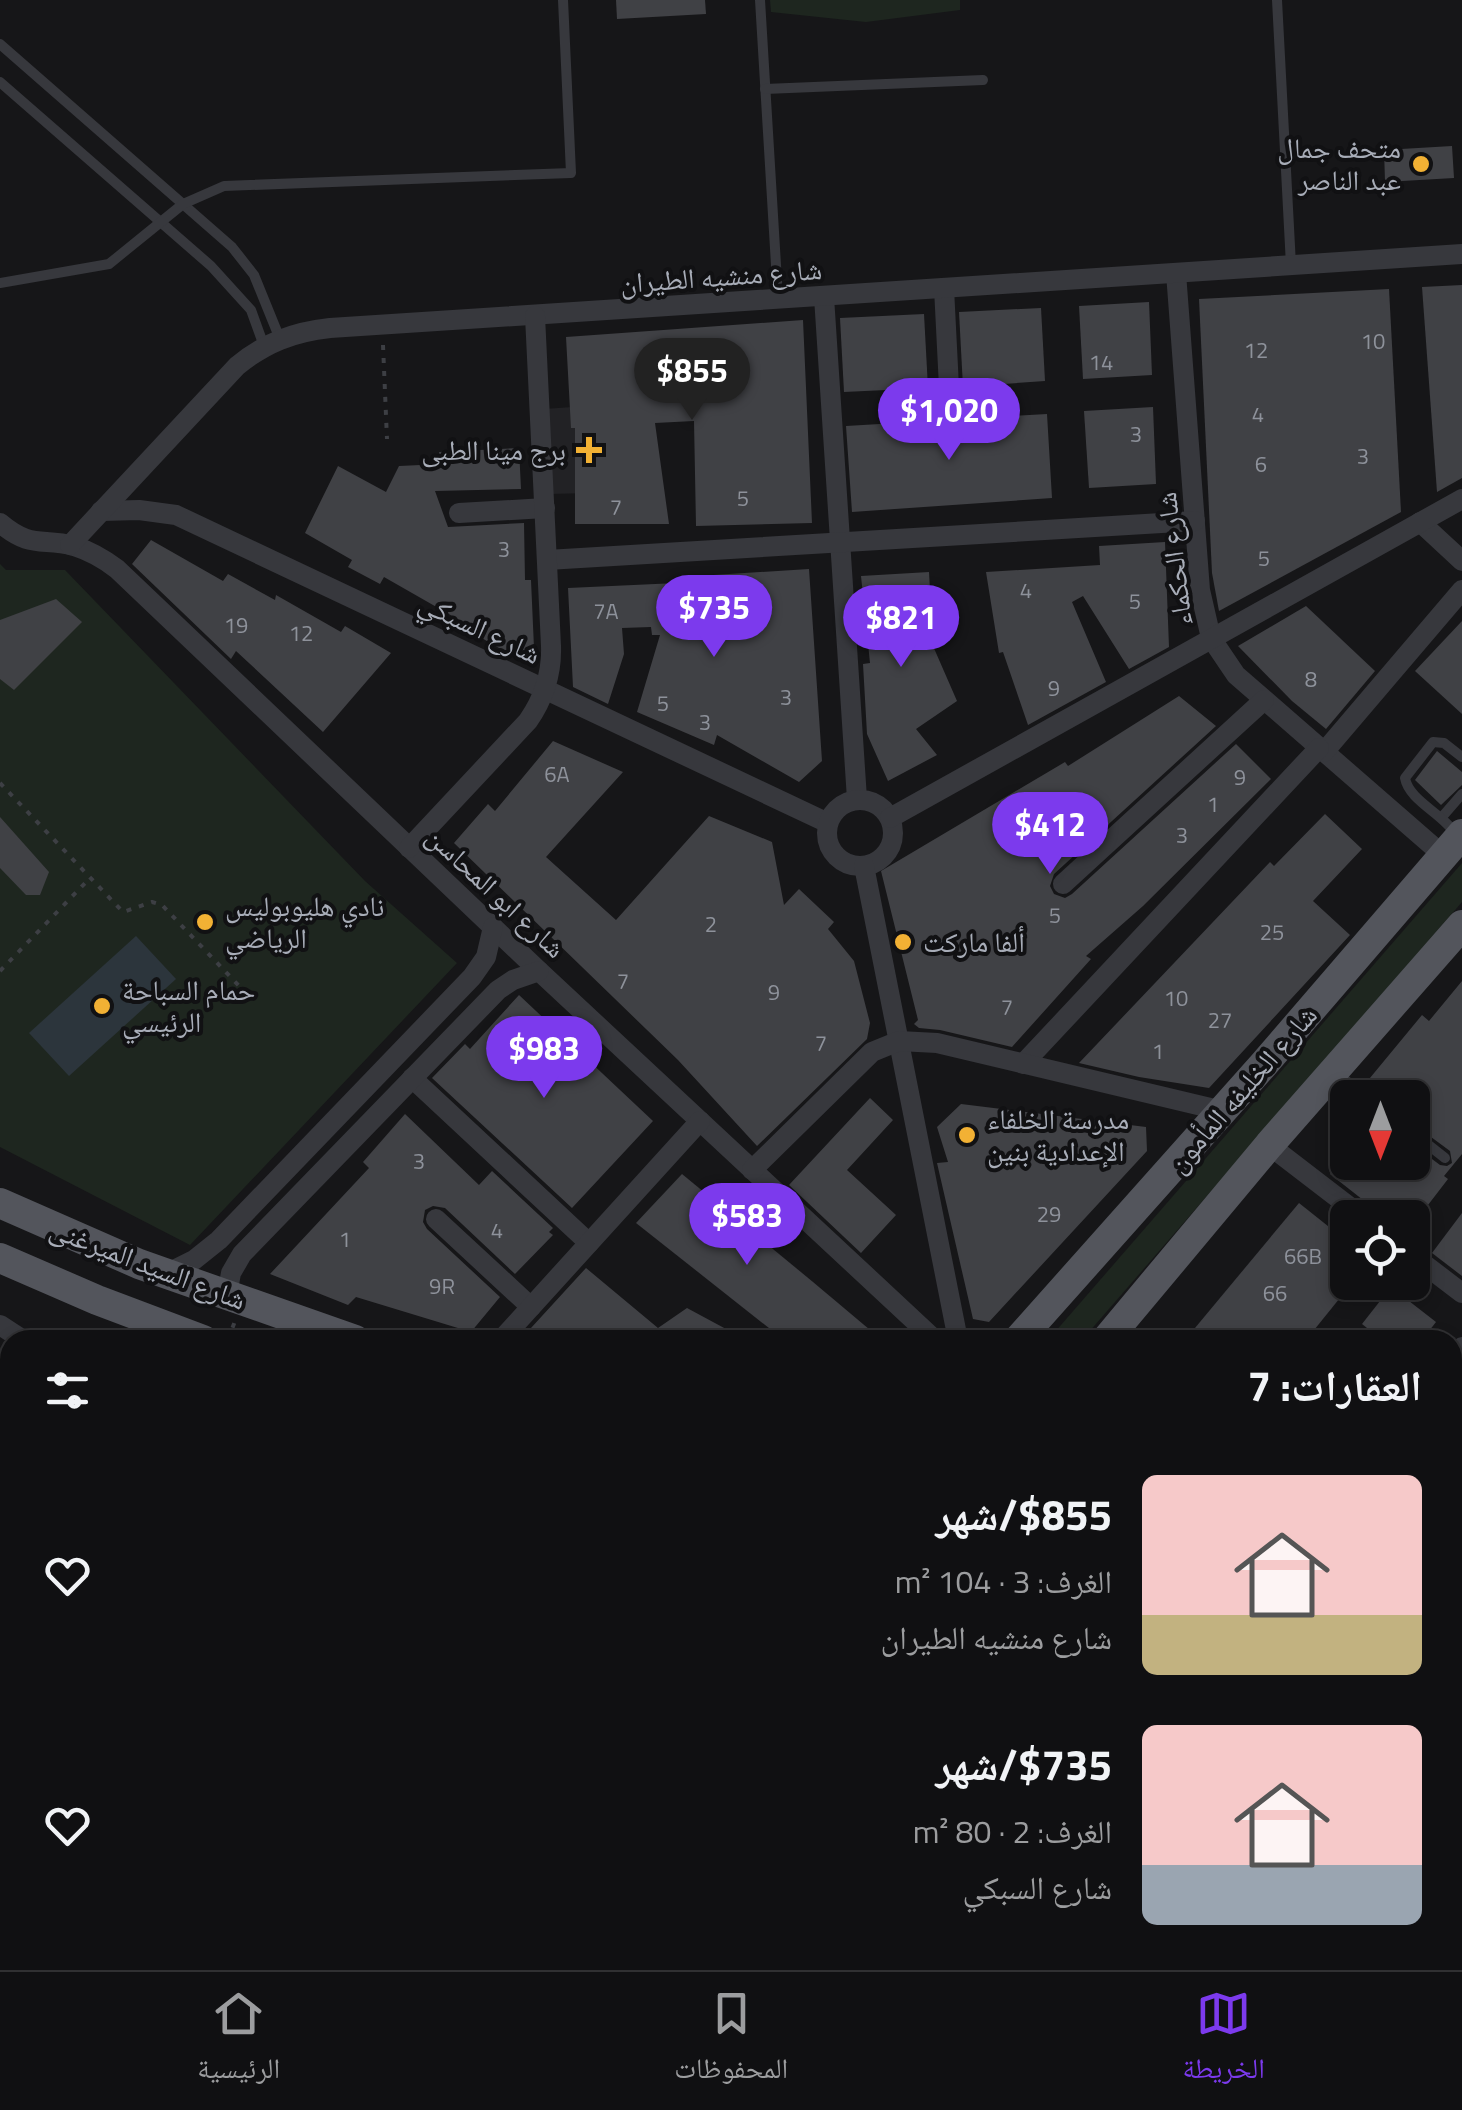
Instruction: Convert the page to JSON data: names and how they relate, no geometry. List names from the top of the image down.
{
  "streets": {
    "main road": ["شارع الخليفه المأمون", "شارع السيد الميرغنى"],
    "street": [
      "شارع منشيه الطيران",
      "شارع الحكماء",
      "شارع السبكي",
      "شارع ابو المحاسن"
    ]
  },
  "crossings": [
    ["شارع منشيه الطيران", "شارع الحكماء"],
    ["شارع منشيه الطيران", "شارع السبكي"],
    ["شارع منشيه الطيران", "شارع ابو المحاسن"],
    ["شارع الحكماء", "شارع الخليفه المأمون"]
  ],
  "places": {
    "other": [
      "متحف جمال عبد الناصر",
      "نادي هليوبوليس الرياضي",
      "ألفا ماركت",
      "حمام السباحة الرئيسي",
      "مدرسة الخلفاء الإعدادية بنين"
    ],
    "health": ["برج مينا الطبى"]
  },
  "house_numbers": [
    "10",
    "12",
    "14",
    "4",
    "3",
    "3",
    "6",
    "5",
    "7",
    "3",
    "5",
    "4",
    "5",
    "7A",
    "19",
    "12",
    "8",
    "9",
    "3",
    "5",
    "3",
    "6A",
    "9",
    "1",
    "3",
    "5",
    "2",
    "25",
    "7",
    "9",
    "10",
    "7",
    "27",
    "7",
    "1",
    "3",
    "29",
    "4",
    "1",
    "66B",
    "9R",
    "66"
  ],
  "north": "bottom",
  "page": {
    "price": [
      "$855",
      "$1,020",
      "$735",
      "$821",
      "$412",
      "$983",
      "$583"
    ],
    "heading": "العقارات: 7",
    "list": [
      {
        "name": "$855/شهر",
        "note": "الغرف: 3 · 104 m² · شارع منشيه الطيران"
      },
      {
        "name": "$735/شهر",
        "note": "الغرف: 2 · 80 m² · شارع السبكي"
      }
    ],
    "tabs": ["الخريطة", "المحفوظات", "الرئيسية"]
  }
}
